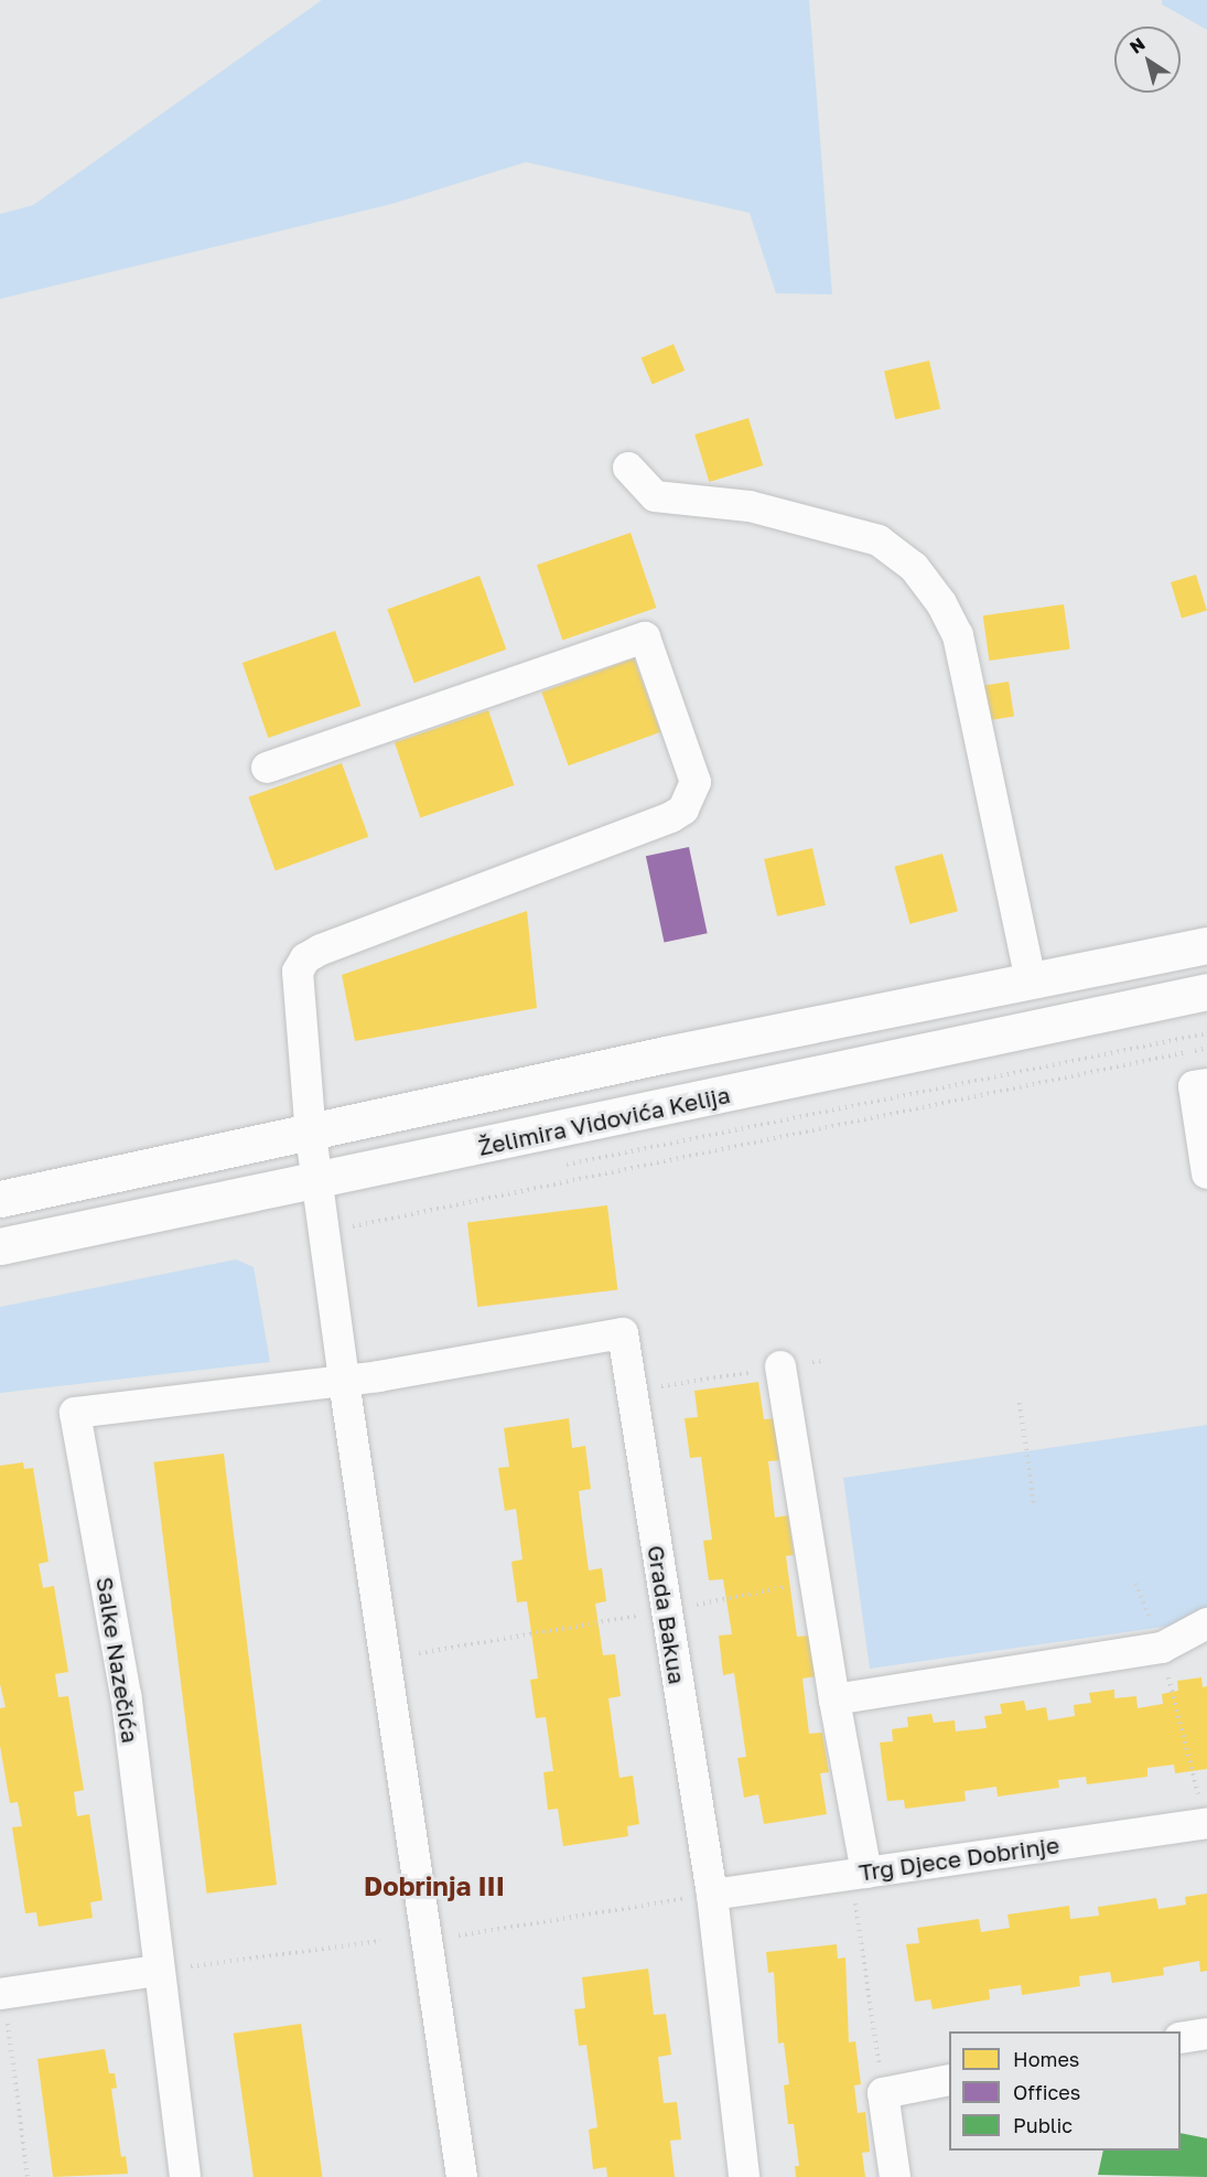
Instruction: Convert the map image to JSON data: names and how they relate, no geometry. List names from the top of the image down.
{
  "streets": {
    "main road": ["Želimira Vidovića Kelija"],
    "street": ["Grada Bakua", "Salke Nazečića", "Trg Djece Dobrinje"]
  },
  "crossings": [
    ["Grada Bakua", "Salke Nazečića"],
    ["Grada Bakua", "Trg Djece Dobrinje"]
  ],
  "districts": ["Dobrinja III"],
  "legend": ["Homes", "Offices", "Public"],
  "north": "top left"
}
